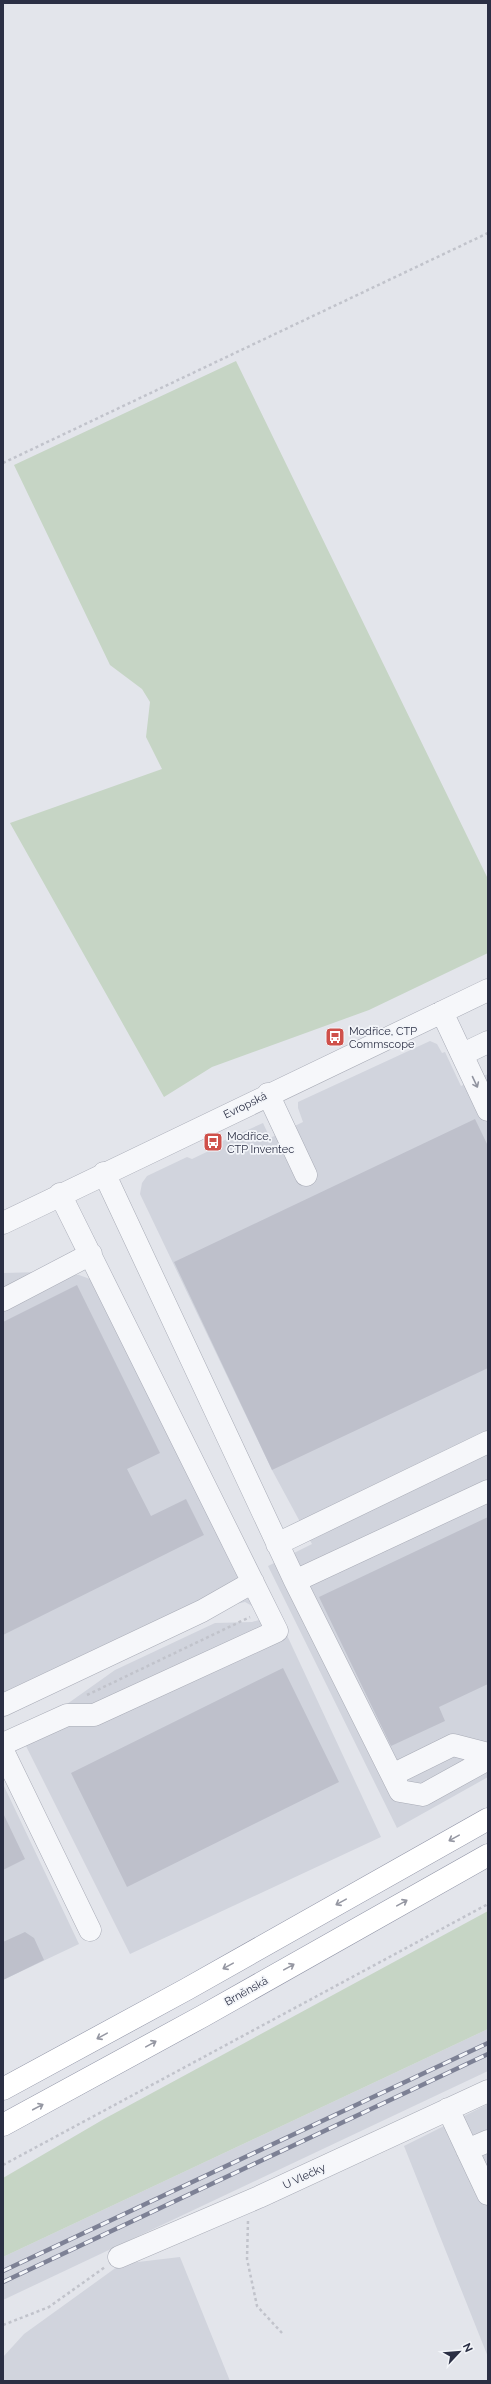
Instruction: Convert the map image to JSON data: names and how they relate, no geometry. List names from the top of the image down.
{
  "streets": {
    "highway": ["Brněnská"],
    "street": ["Evropská", "U Vlečky"]
  },
  "places": {
    "bus stop": ["Modřice, CTP Commscope", "Modřice, CTP Inventec"]
  },
  "north": "top right"
}
